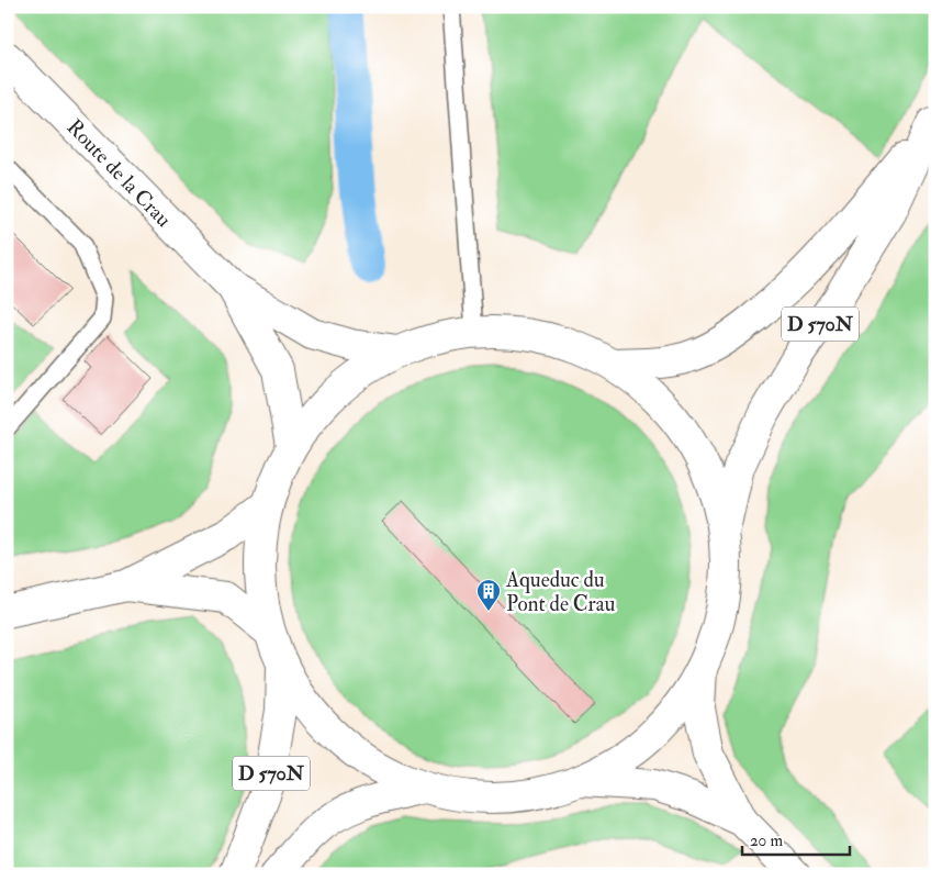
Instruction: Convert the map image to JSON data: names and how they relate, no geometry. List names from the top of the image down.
{
  "streets": {
    "main road": ["Route de la Crau", "D 570N"]
  },
  "places": {
    "building": ["Aqueduc du Pont de Crau"]
  },
  "scale_bar": "20 m"
}
